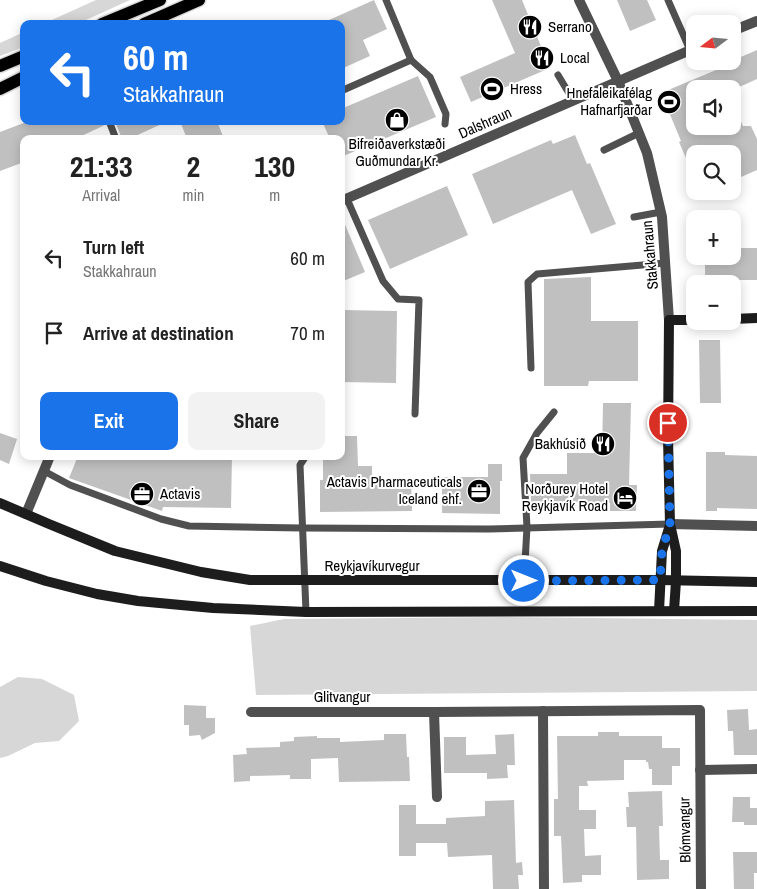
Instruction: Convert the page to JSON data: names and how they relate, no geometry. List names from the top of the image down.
{
  "streets": {
    "main road": ["Stakkahraun", "Reykjavíkurvegur"],
    "street": ["Dalshraun", "Glitvangur", "Blómvangur"]
  },
  "crossings": [
    ["Dalshraun", "Stakkahraun"],
    ["Stakkahraun", "Reykjavíkurvegur"],
    ["Glitvangur", "Blómvangur"]
  ],
  "places": {
    "restaurant": ["Serrano", "Local", "Bakhúsið"],
    "sports": ["Hress", "Hnefaleikafélag Hafnarfjarðar"],
    "shop": ["Bifreiðaverkstæði Guðmundar Kr."],
    "office": ["Actavis Pharmaceuticals Iceland ehf.", "Actavis"],
    "hotel": ["Norðurey Hotel Reykjavík Road"]
  },
  "north": "left",
  "page": {
    "map_buttons": ["+", "−"],
    "turn": ["60 m", "Stakkahraun"],
    "eta": [
      "21:33",
      "Arrival",
      "2",
      "min",
      "130",
      "m"
    ],
    "list": [
      {
        "name": "Turn left",
        "note": "Stakkahraun",
        "value": "60 m"
      },
      {
        "name": "Arrive at destination",
        "value": "70 m"
      }
    ],
    "buttons": ["Exit", "Share"]
  }
}
